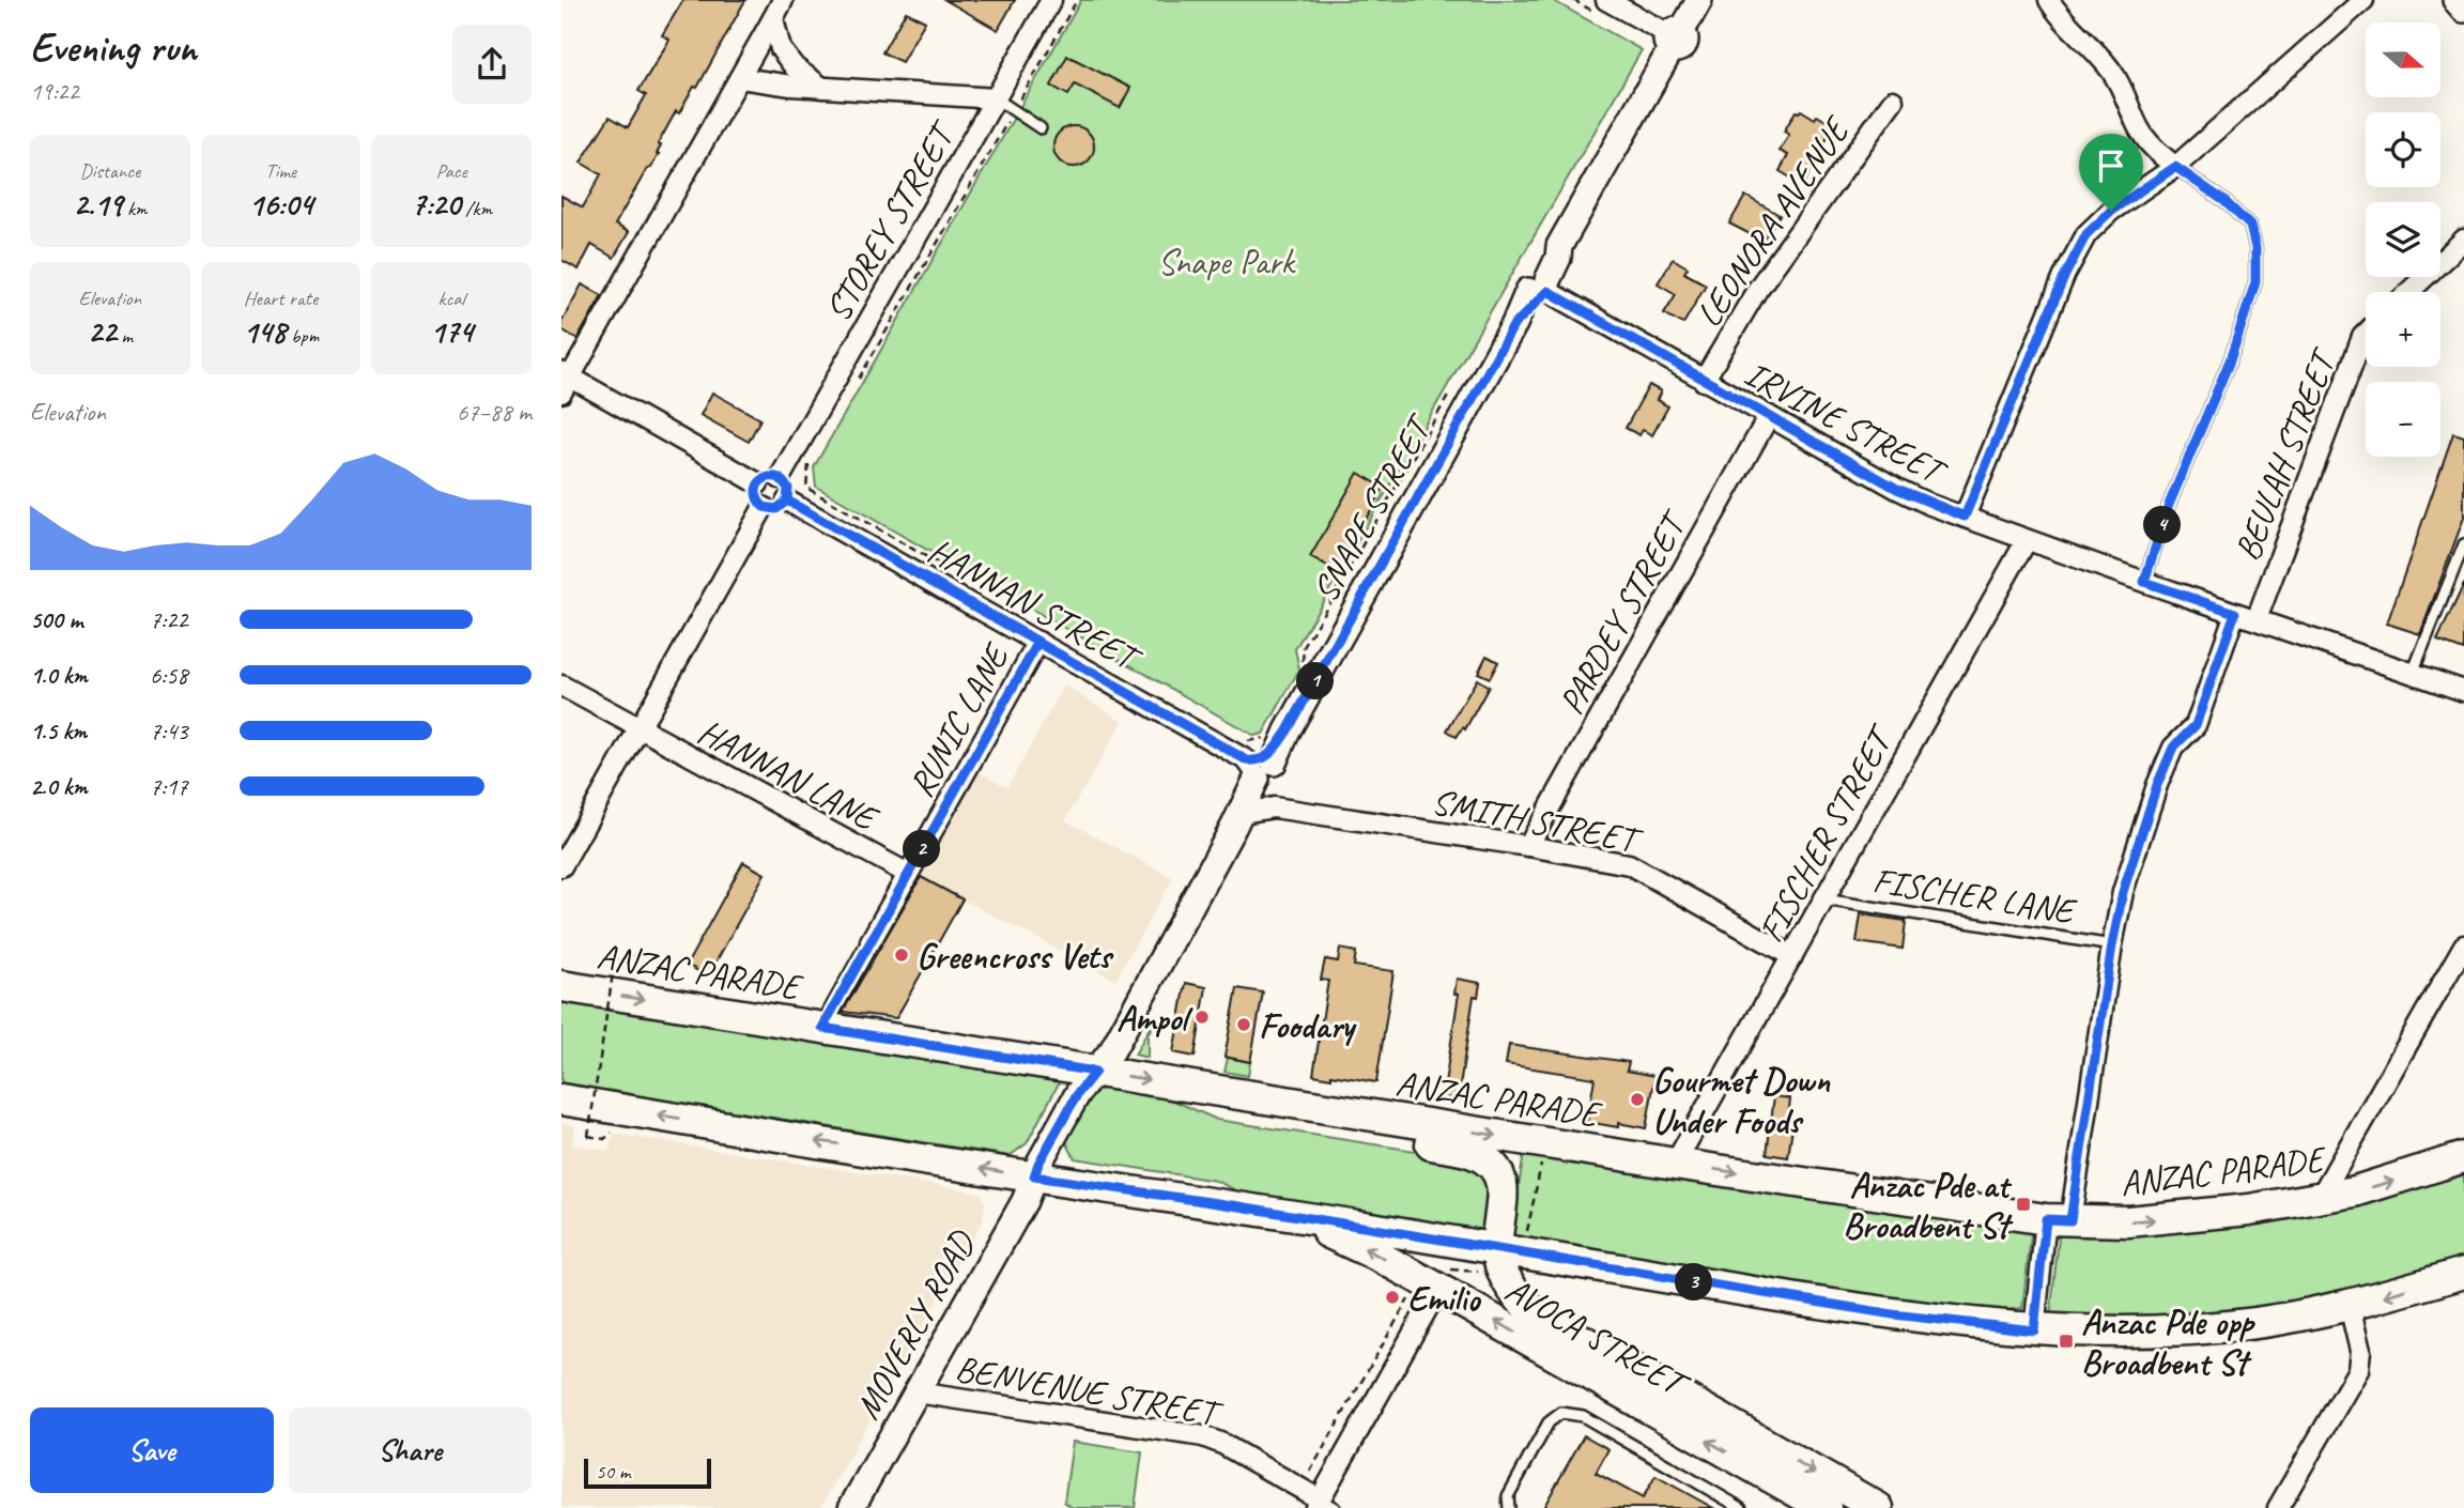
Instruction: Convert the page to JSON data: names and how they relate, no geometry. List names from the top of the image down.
{
  "streets": {
    "main road": ["ANZAC PARADE", "AVOCA STREET"],
    "street": [
      "LEONORA AVENUE",
      "STOREY STREET",
      "IRVINE STREET",
      "BEULAH STREET",
      "SNAPE STREET",
      "HANNAN STREET",
      "PARDEY STREET",
      "RUNIC LANE",
      "HANNAN LANE",
      "SMITH STREET",
      "FISCHER STREET",
      "MOVERLY ROAD",
      "BENVENUE STREET"
    ],
    "lane": ["FISCHER LANE"]
  },
  "crossings": [
    ["LEONORA AVENUE", "IRVINE STREET"],
    ["STOREY STREET", "HANNAN STREET"],
    ["IRVINE STREET", "BEULAH STREET"],
    ["IRVINE STREET", "SNAPE STREET"],
    ["IRVINE STREET", "PARDEY STREET"],
    ["IRVINE STREET", "FISCHER STREET"],
    ["SNAPE STREET", "HANNAN STREET"],
    ["SNAPE STREET", "SMITH STREET"],
    ["SNAPE STREET", "ANZAC PARADE"],
    ["SNAPE STREET", "MOVERLY ROAD"],
    ["HANNAN STREET", "RUNIC LANE"],
    ["PARDEY STREET", "SMITH STREET"],
    ["RUNIC LANE", "HANNAN LANE"],
    ["RUNIC LANE", "ANZAC PARADE"],
    ["SMITH STREET", "FISCHER STREET"],
    ["FISCHER STREET", "FISCHER LANE"],
    ["FISCHER STREET", "ANZAC PARADE"],
    ["MOVERLY ROAD", "BENVENUE STREET"]
  ],
  "parks": ["Snape Park"],
  "places": {
    "other": [
      "Greencross Vets",
      "Ampol",
      "Foodary",
      "Gourmet Down Under Foods",
      "Emilio"
    ],
    "transit": ["Anzac Pde at Broadbent St", "Anzac Pde opp Broadbent St"]
  },
  "scale_bar": "50 m",
  "north": "right",
  "page": {
    "heading": ["Evening run", "19:22"],
    "map_buttons": ["+", "−"],
    "stats": [
      ["Distance", "2.19 km"],
      ["Time", "16:04"],
      ["Pace", "7:20 /km"],
      ["Elevation", "22 m"],
      ["Heart rate", "148 bpm"],
      ["kcal", "174"]
    ],
    "chart": ["Elevation", "67–88 m"],
    "pins": [
      "4",
      "1",
      "2",
      "3"
    ],
    "list": [
      {
        "name": "500 m",
        "note": "7:22"
      },
      {
        "name": "1.0 km",
        "note": "6:58"
      },
      {
        "name": "1.5 km",
        "note": "7:43"
      },
      {
        "name": "2.0 km",
        "note": "7:17"
      }
    ],
    "buttons": ["Save", "Share"],
    "scale": "50 m"
  }
}
